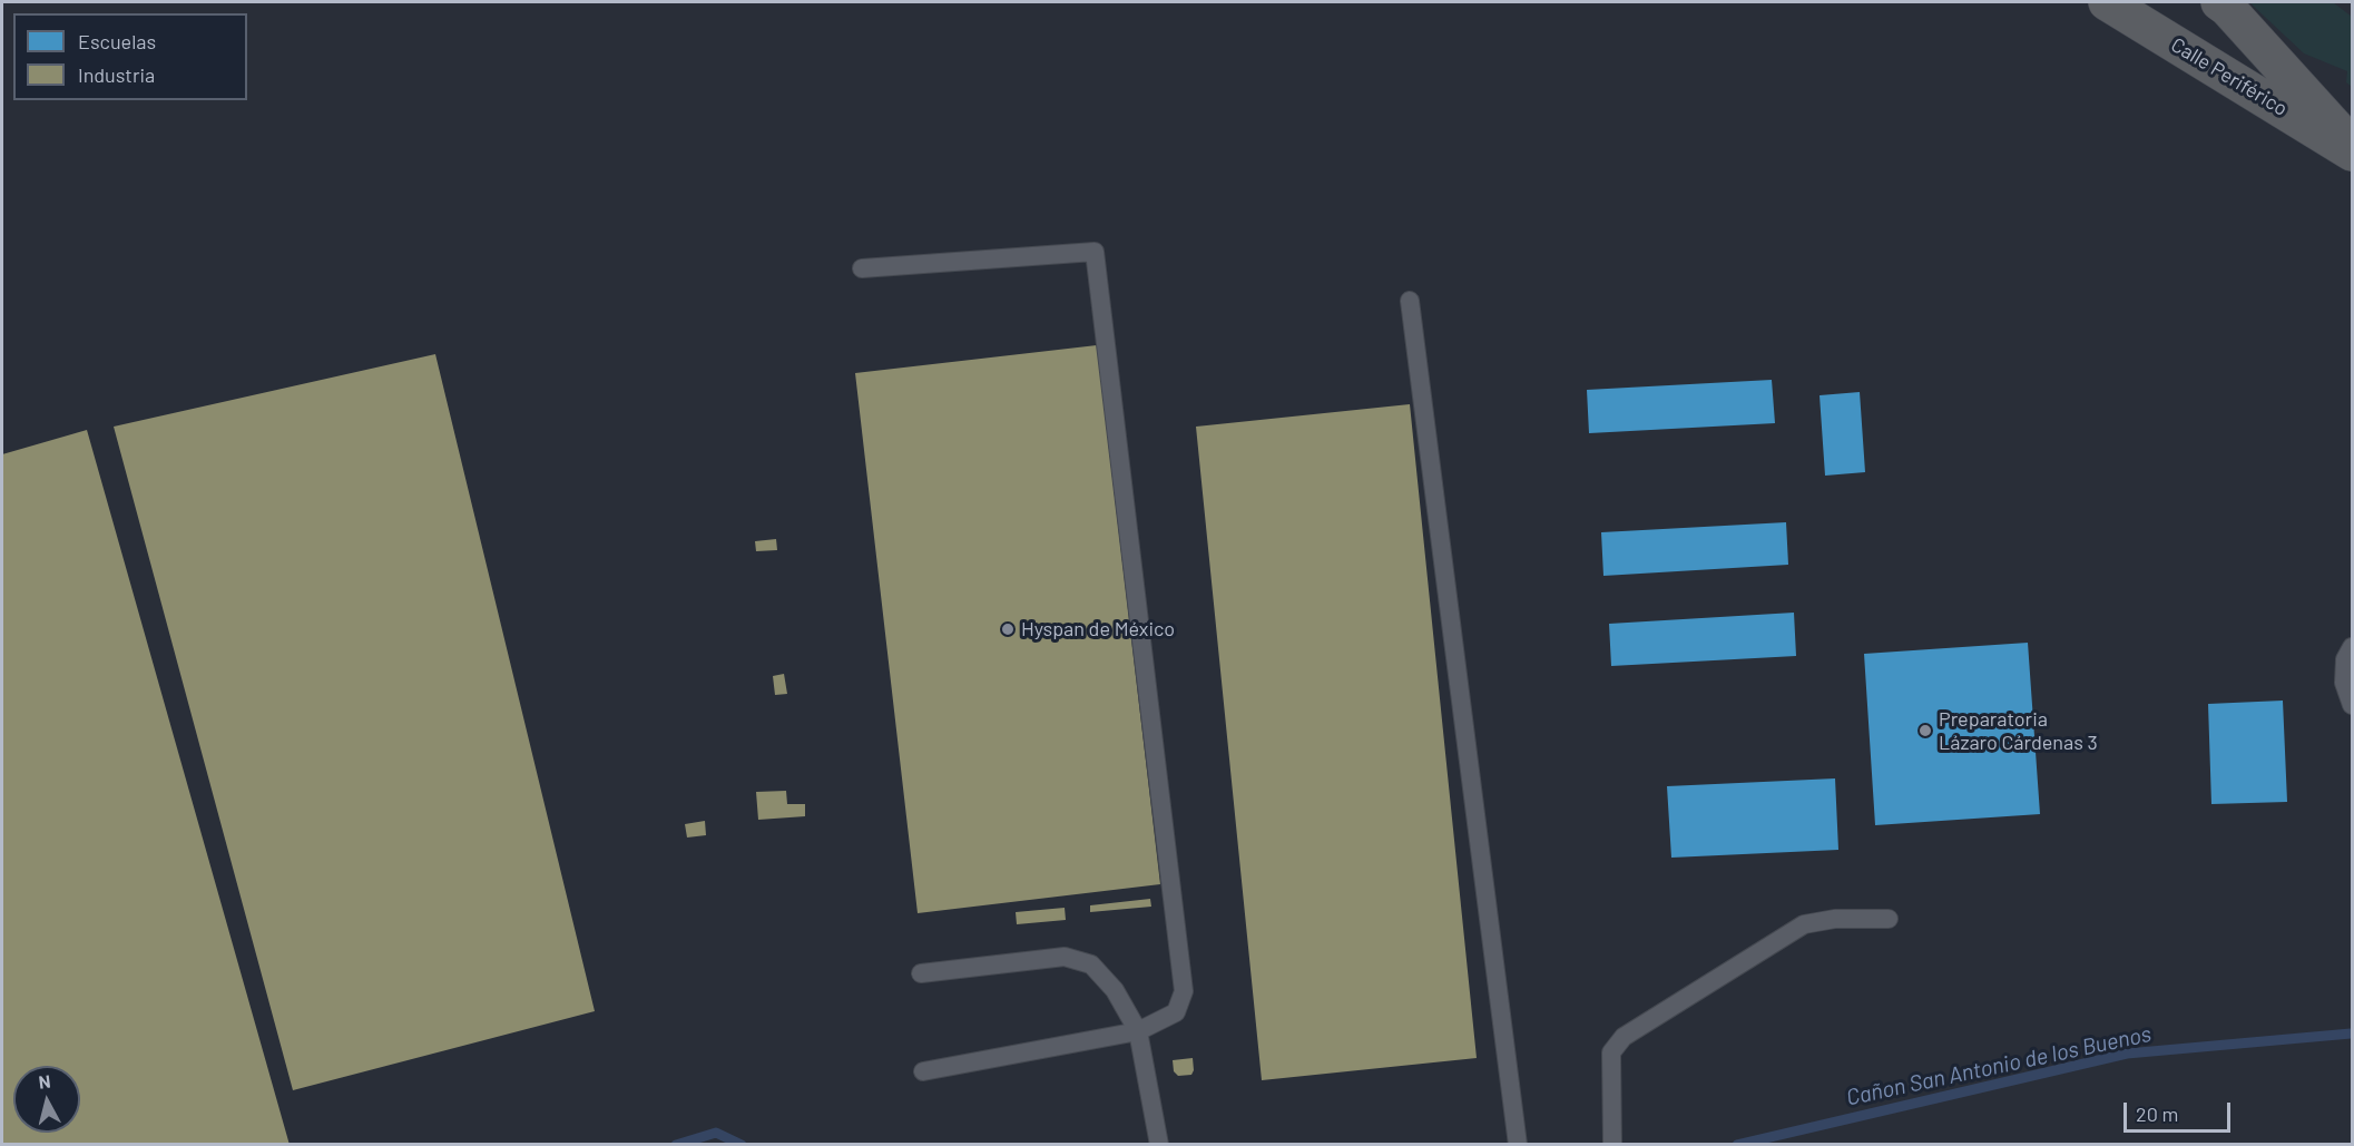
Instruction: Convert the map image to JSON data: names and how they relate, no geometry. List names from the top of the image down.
{
  "streets": {
    "highway": ["Calle Periférico"]
  },
  "water": ["Cañon San Antonio de los Buenos"],
  "places": ["Hyspan de México", "Preparatoria Lázaro Cárdenas 3"],
  "legend": ["Escuelas", "Industria"],
  "scale_bar": "20 m",
  "north": "top"
}
